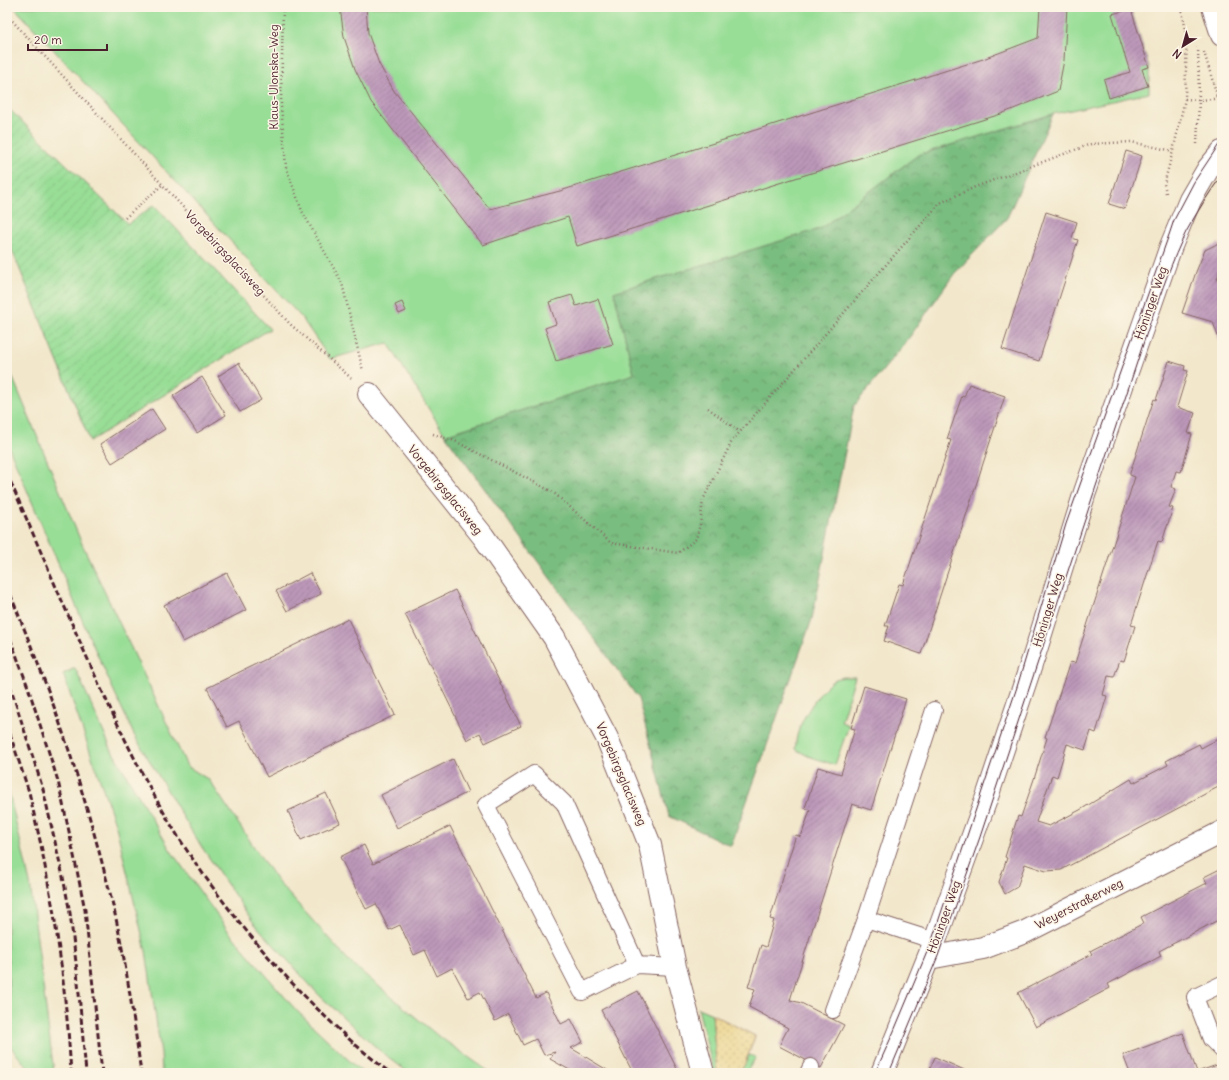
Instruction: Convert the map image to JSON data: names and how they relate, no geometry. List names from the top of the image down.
{
  "streets": {
    "street": ["Vorgebirgsglacisweg", "Höninger Weg", "Weyerstraßerweg"],
    "path": ["Klaus-Ulonska-Weg"]
  },
  "crossings": [
    ["Klaus-Ulonska-Weg", "Vorgebirgsglacisweg"],
    ["Höninger Weg", "Weyerstraßerweg"]
  ],
  "scale_bar": "20 m",
  "north": "bottom left"
}
